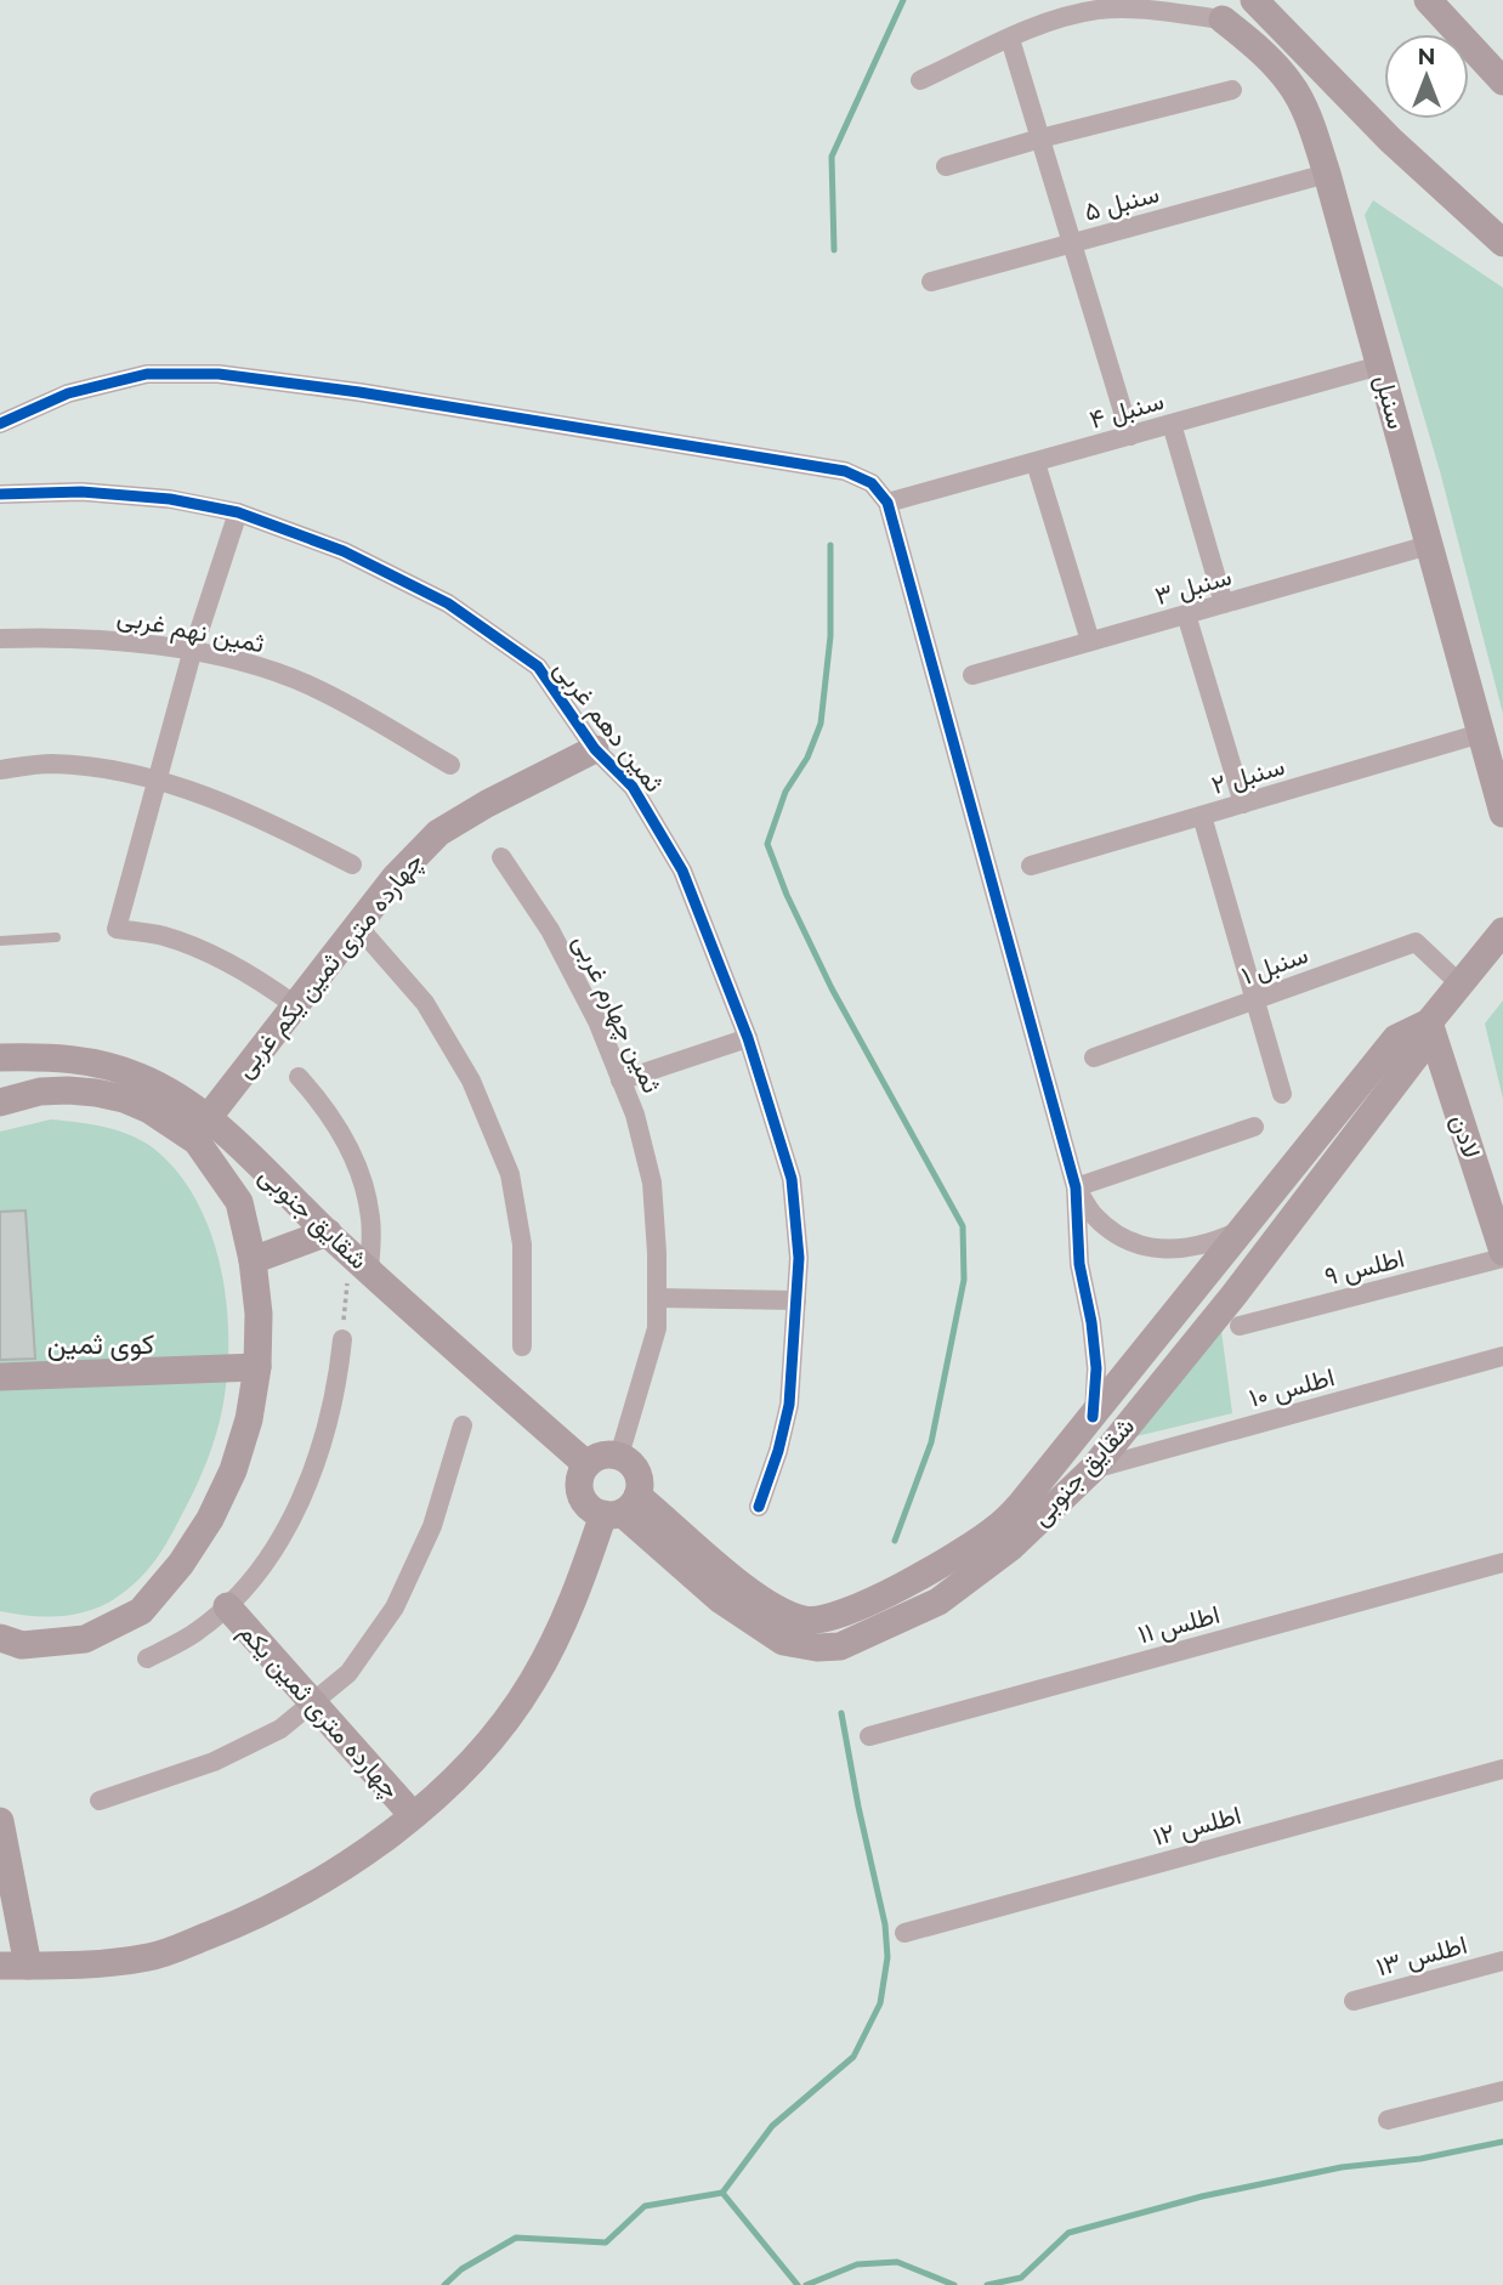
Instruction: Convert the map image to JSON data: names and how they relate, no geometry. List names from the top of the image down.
{
  "streets": {
    "street": [
      "سنبل ۵",
      "سنبل",
      "سنبل ۴",
      "سنبل ۳",
      "ثمین نهم غربی",
      "ثمین دهم غربی",
      "سنبل ۲",
      "چهارده متری ثمین یکم غربی",
      "سنبل ۱",
      "ثمین چهارم غربی",
      "لادن",
      "شقایق جنوبی",
      "اطلس ۹",
      "اطلس ۱۰",
      "اطلس ۱۱",
      "چهارده متری ثمین یکم",
      "اطلس ۱۲",
      "اطلس ۱۳"
    ]
  },
  "crossings": [
    ["سنبل ۵", "سنبل"],
    ["سنبل", "سنبل ۴"],
    ["سنبل", "سنبل ۳"],
    ["سنبل", "سنبل ۲"],
    ["ثمین دهم غربی", "چهارده متری ثمین یکم غربی"],
    ["چهارده متری ثمین یکم غربی", "شقایق جنوبی"],
    ["سنبل ۱", "شقایق جنوبی"],
    ["ثمین چهارم غربی", "شقایق جنوبی"],
    ["لادن", "شقایق جنوبی"],
    ["شقایق جنوبی", "اطلس ۱۰"]
  ],
  "districts": ["کوی ثمین"],
  "north": "top"
}
